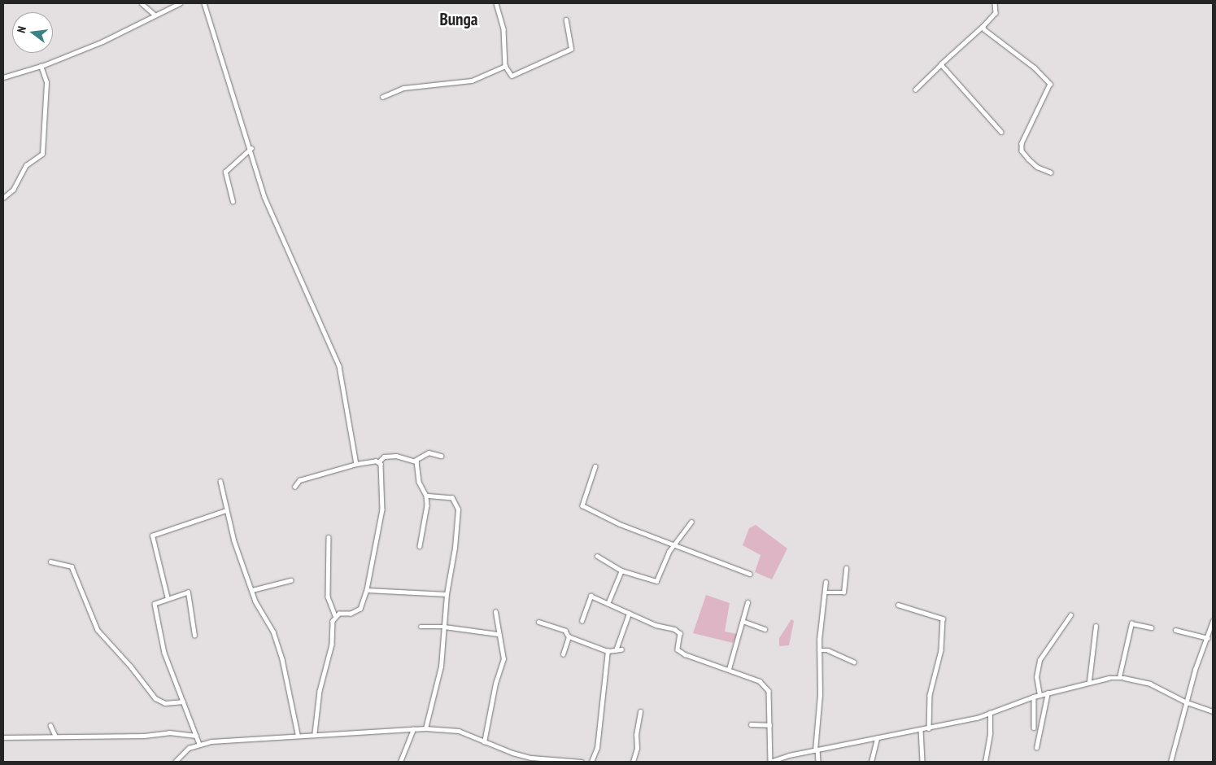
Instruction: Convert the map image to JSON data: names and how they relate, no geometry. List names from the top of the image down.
{
  "districts": ["Bunga"],
  "north": "left"
}
